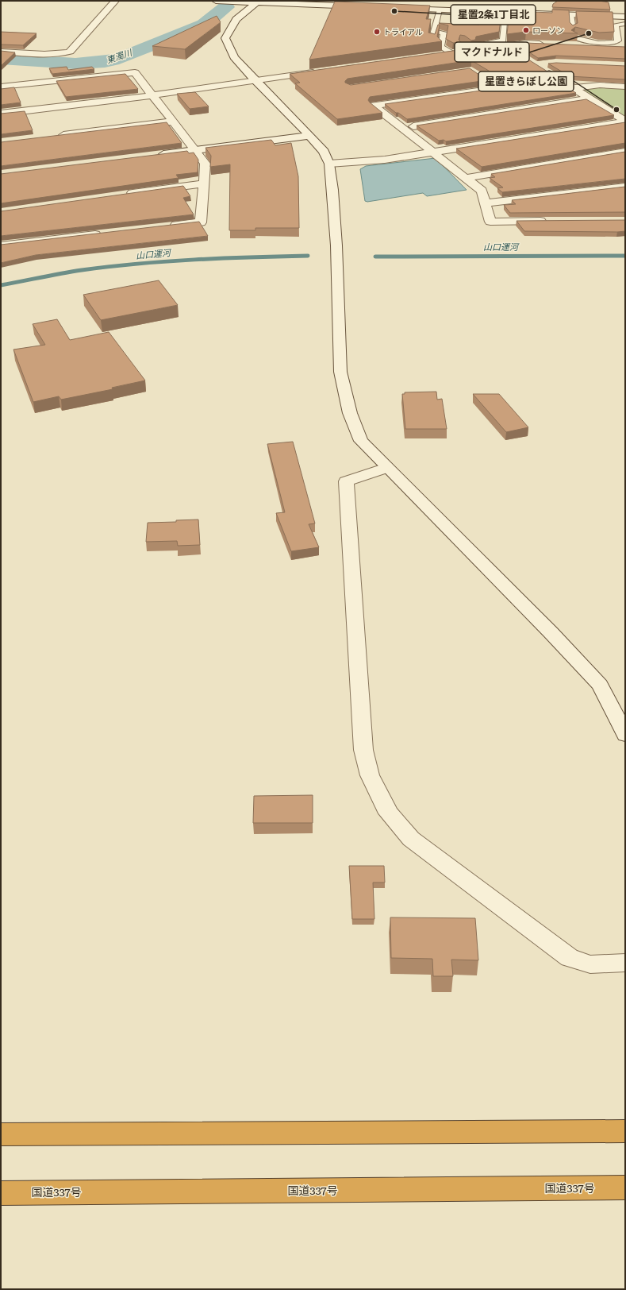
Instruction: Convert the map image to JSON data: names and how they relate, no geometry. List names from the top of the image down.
{
  "streets": {
    "highway": ["国道337号"]
  },
  "water": ["東濁川", "山口運河"],
  "places": [
    "星置2条1丁目北",
    "ローソン",
    "トライアル",
    "マクドナルド",
    "星置きらぼし公園"
  ]
}
